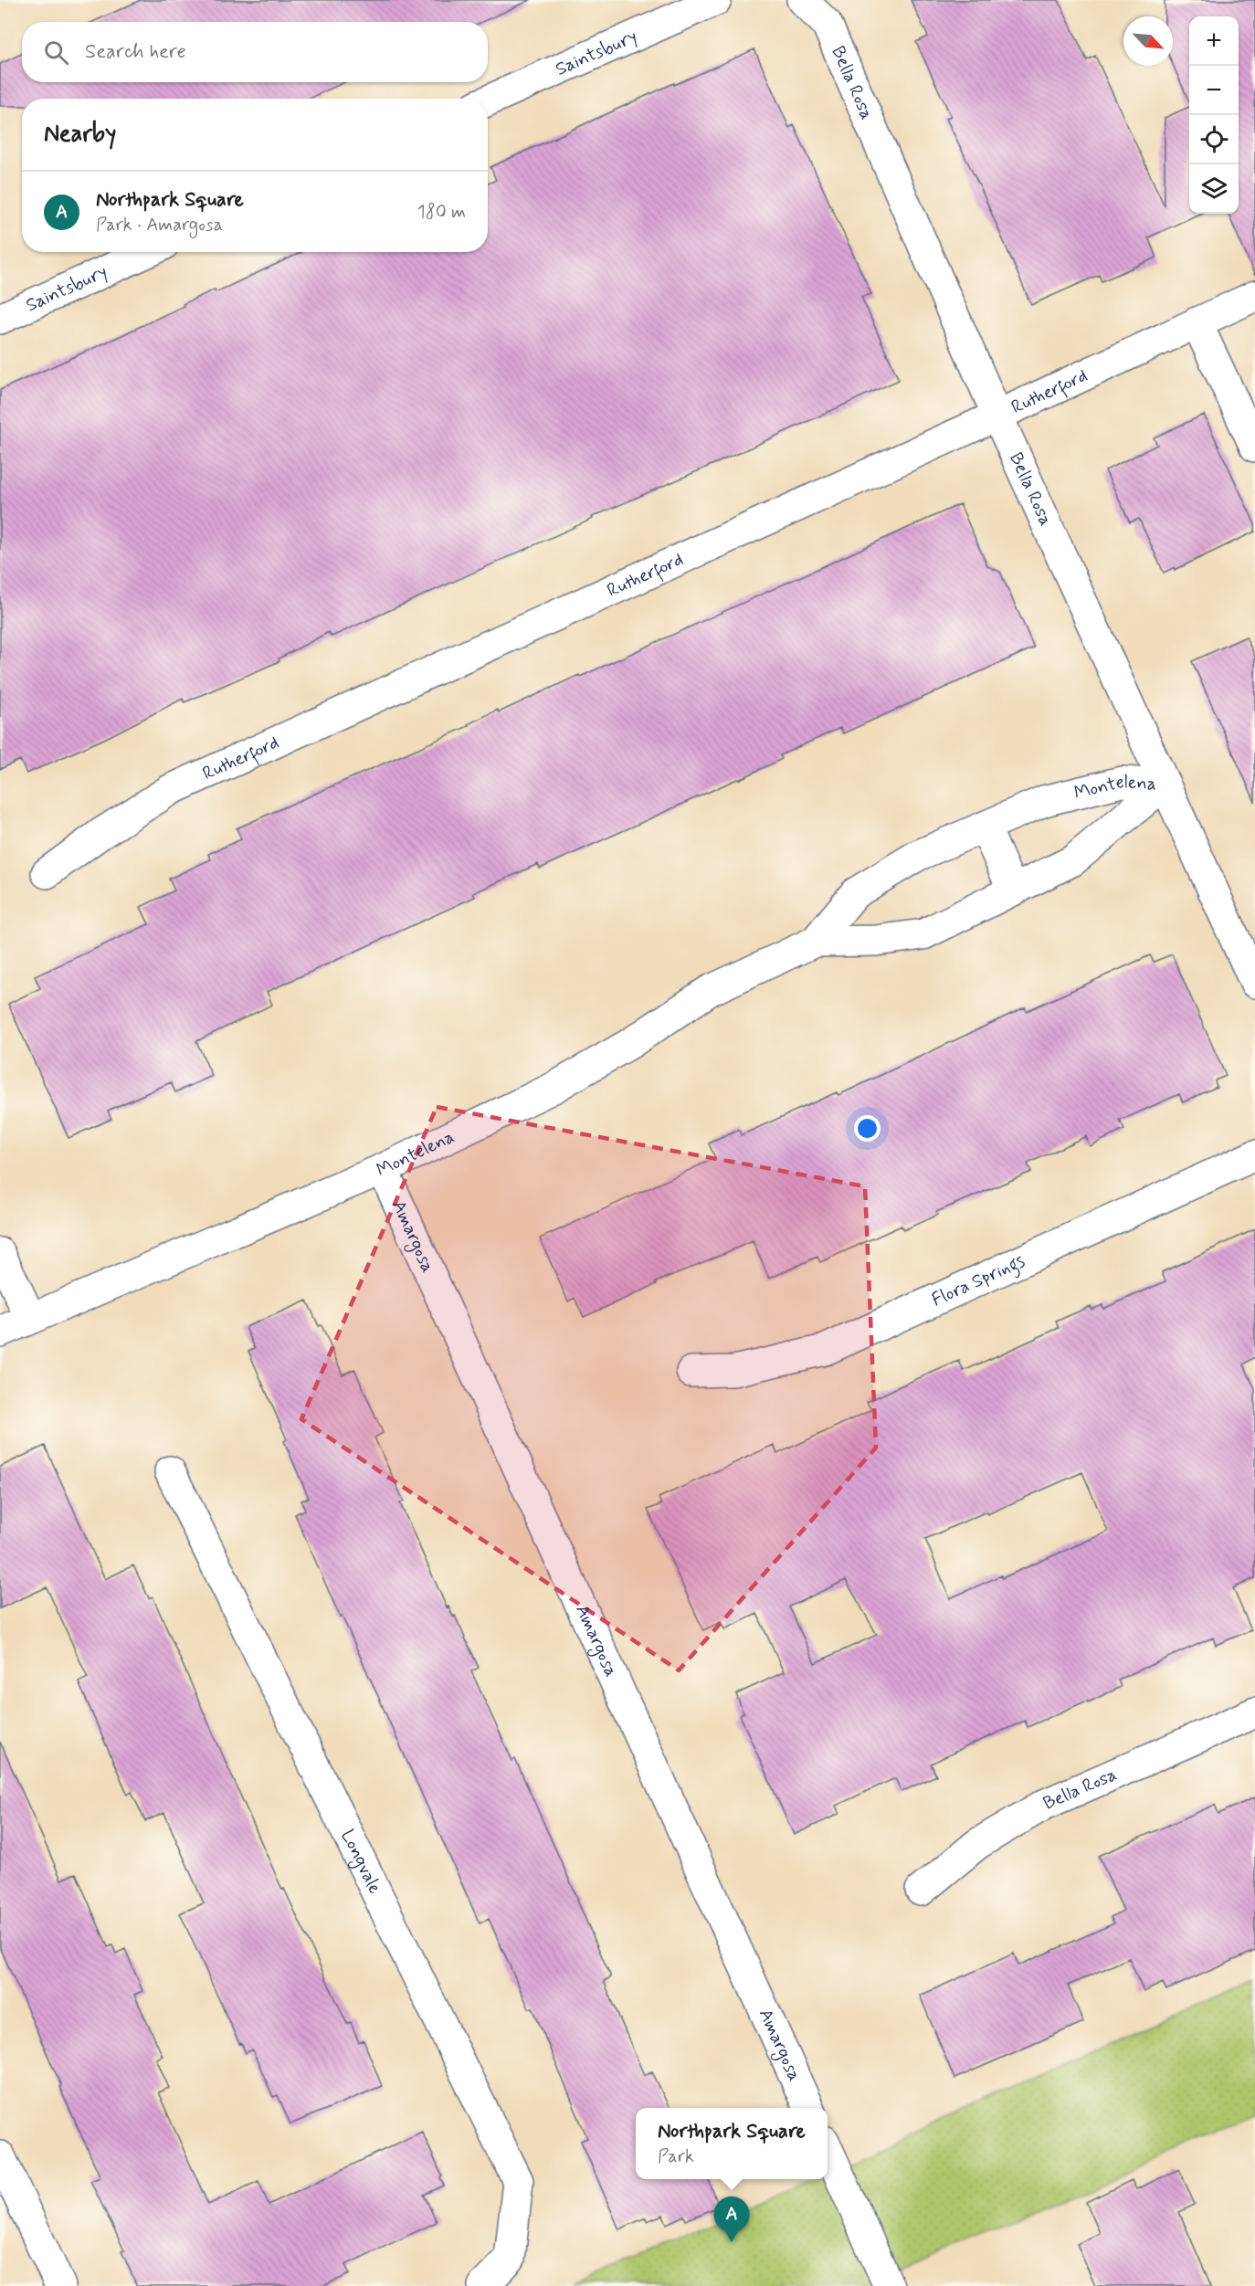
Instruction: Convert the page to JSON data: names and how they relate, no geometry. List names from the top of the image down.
{
  "streets": {
    "street": [
      "Saintsbury",
      "Bella Rosa",
      "Rutherford",
      "Montelena",
      "Amargosa",
      "Flora Springs",
      "Longvale"
    ]
  },
  "crossings": [
    ["Bella Rosa", "Rutherford"],
    ["Bella Rosa", "Montelena"],
    ["Montelena", "Amargosa"]
  ],
  "north": "bottom right",
  "page": {
    "map_buttons": ["+", "−"],
    "search": "Search here",
    "heading": "Nearby",
    "list": [
      {
        "mark": "A",
        "name": "Northpark Square",
        "note": "Park · Amargosa",
        "value": "180 m"
      }
    ],
    "popup": ["Northpark Square", "Park"],
    "pins": "A"
  }
}
